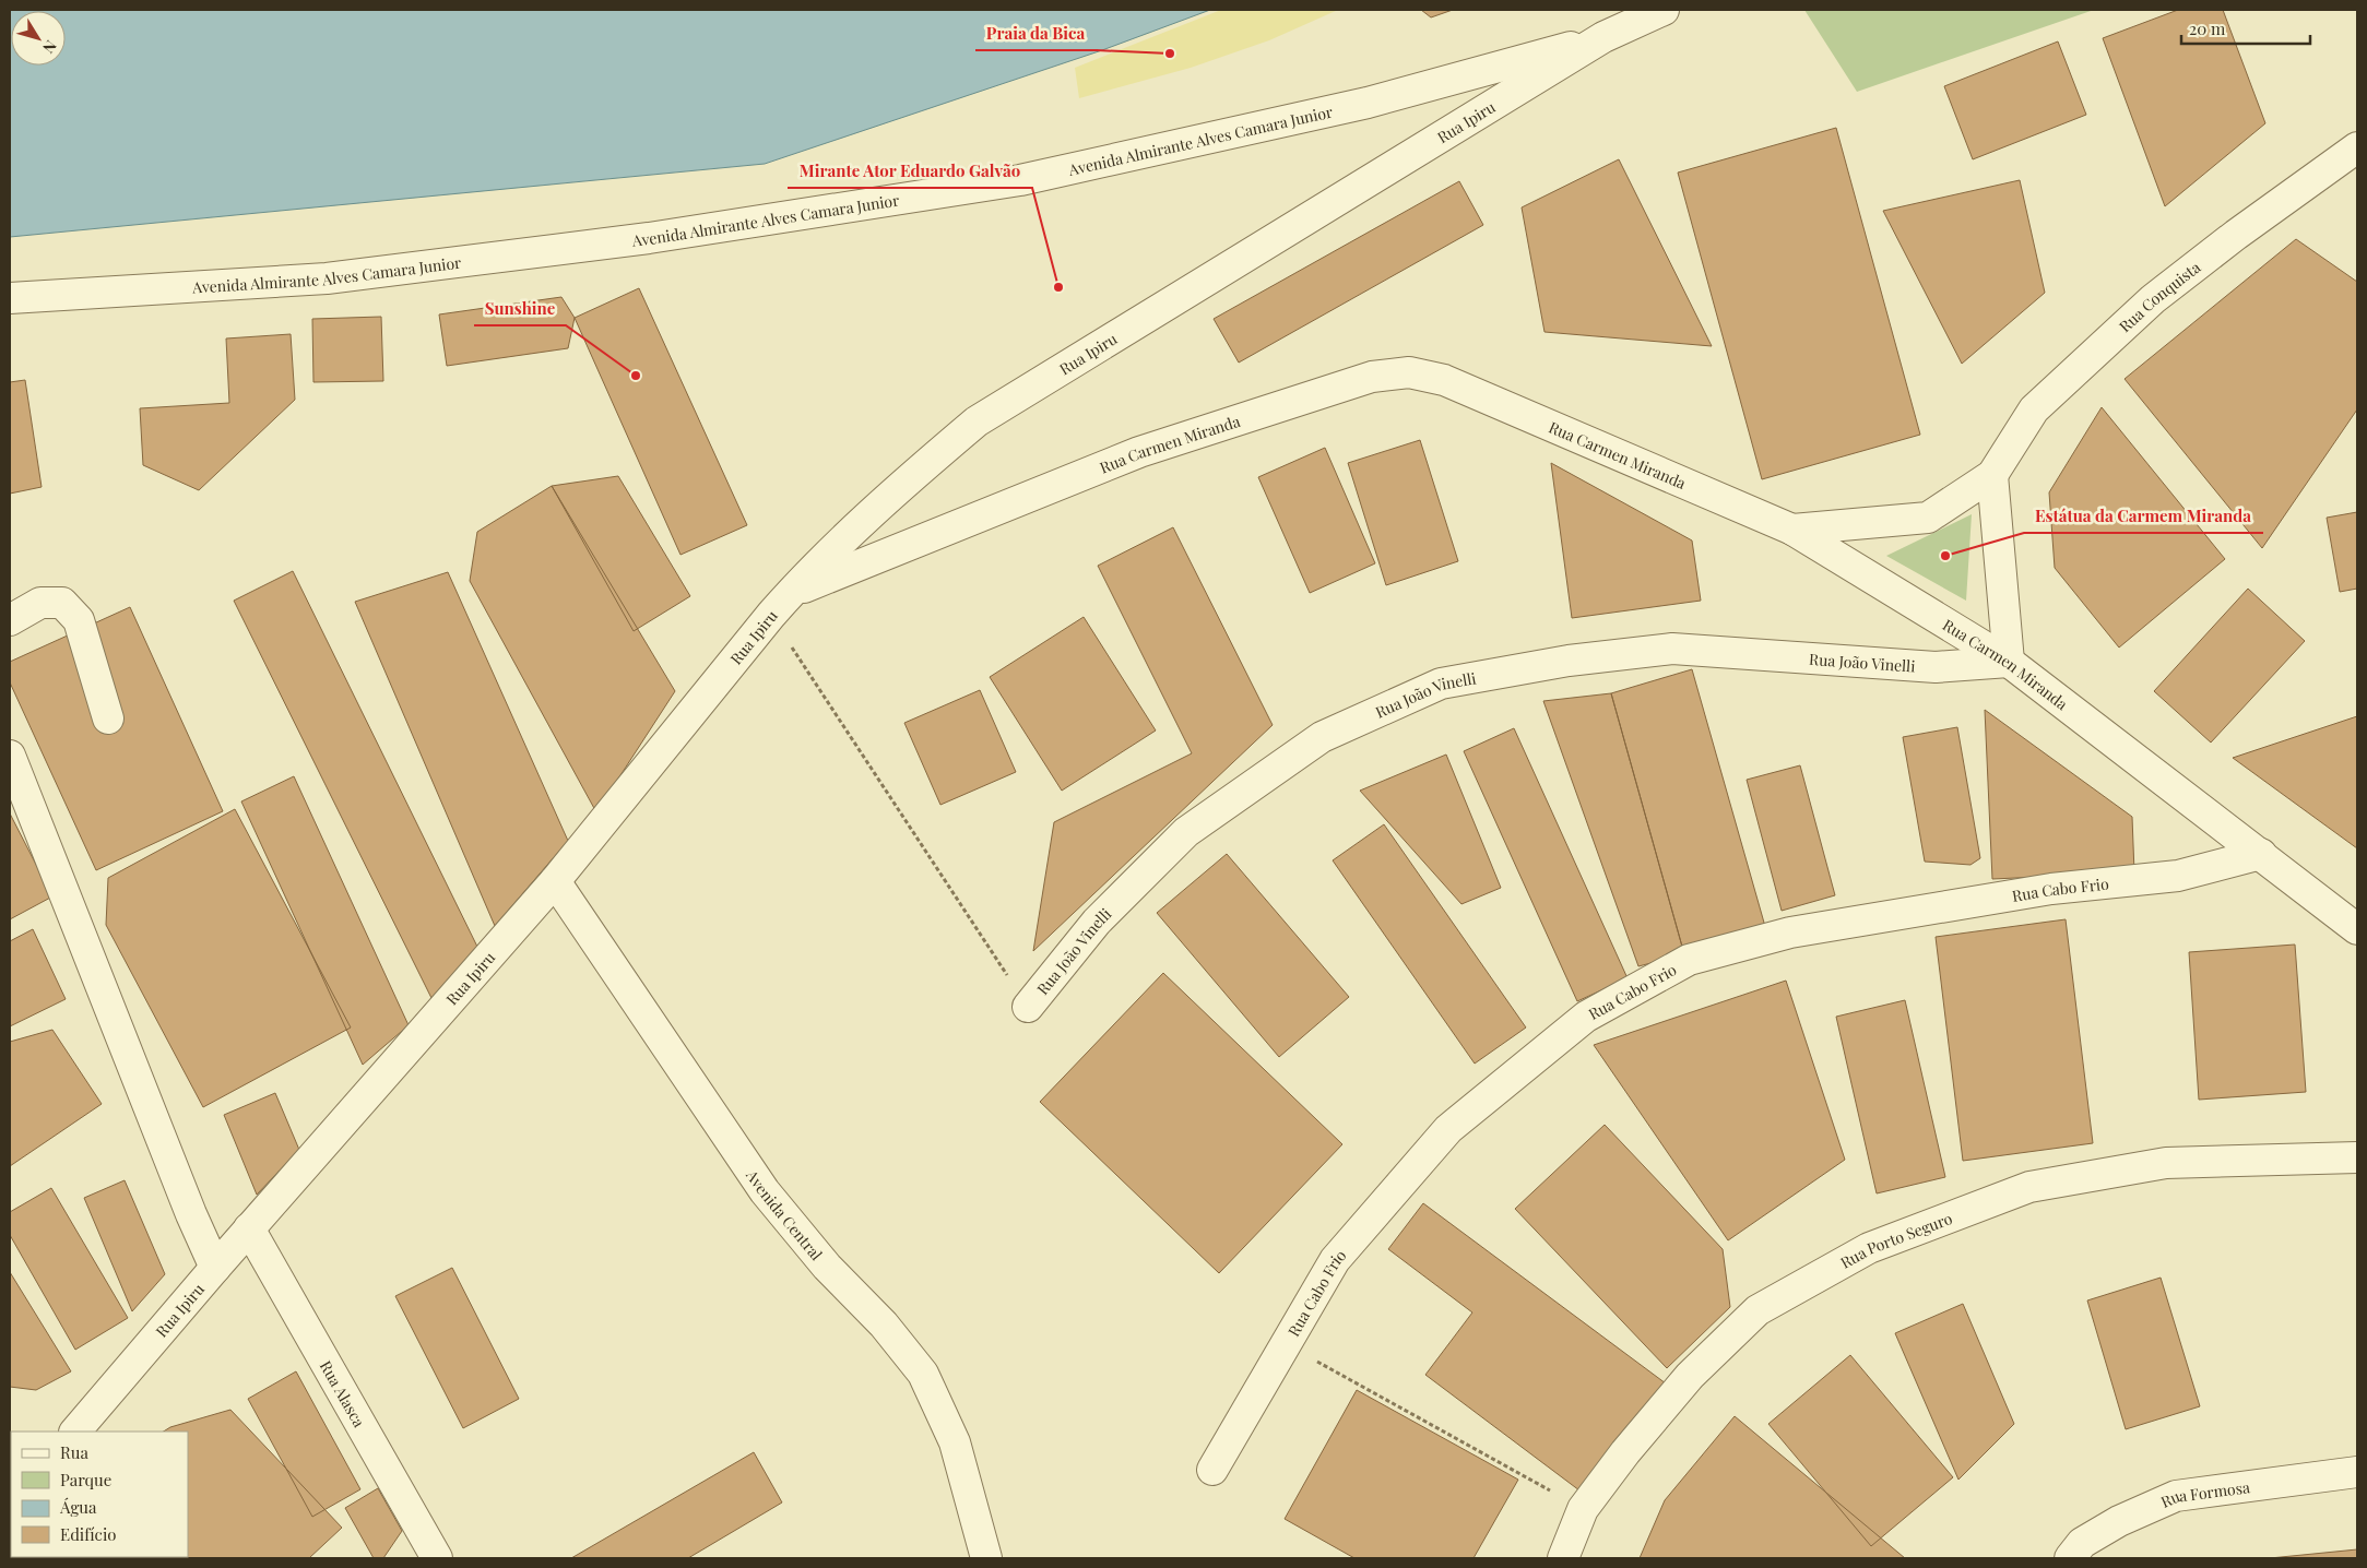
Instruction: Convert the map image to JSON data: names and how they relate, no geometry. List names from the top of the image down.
{
  "streets": {
    "street": [
      "Rua Ipiru",
      "Avenida Almirante Alves Camara Junior",
      "Rua Conquista",
      "Rua Carmen Miranda",
      "Rua João Vinelli",
      "Rua Cabo Frio",
      "Avenida Central",
      "Rua Porto Seguro",
      "Rua Alasca",
      "Rua Formosa"
    ]
  },
  "crossings": [
    ["Rua Ipiru", "Avenida Almirante Alves Camara Junior"],
    ["Rua Ipiru", "Rua Carmen Miranda"],
    ["Rua Ipiru", "Avenida Central"],
    ["Rua Ipiru", "Rua Alasca"],
    ["Rua Carmen Miranda", "Rua João Vinelli"],
    ["Rua Carmen Miranda", "Rua Cabo Frio"]
  ],
  "places": [
    "Praia da Bica",
    "Mirante Ator Eduardo Galvão",
    "Sunshine",
    "Estátua da Carmem Miranda"
  ],
  "legend": [
    "Rua",
    "Parque",
    "Água",
    "Edifício"
  ],
  "scale_bar": "20 m",
  "north": "bottom right"
}
